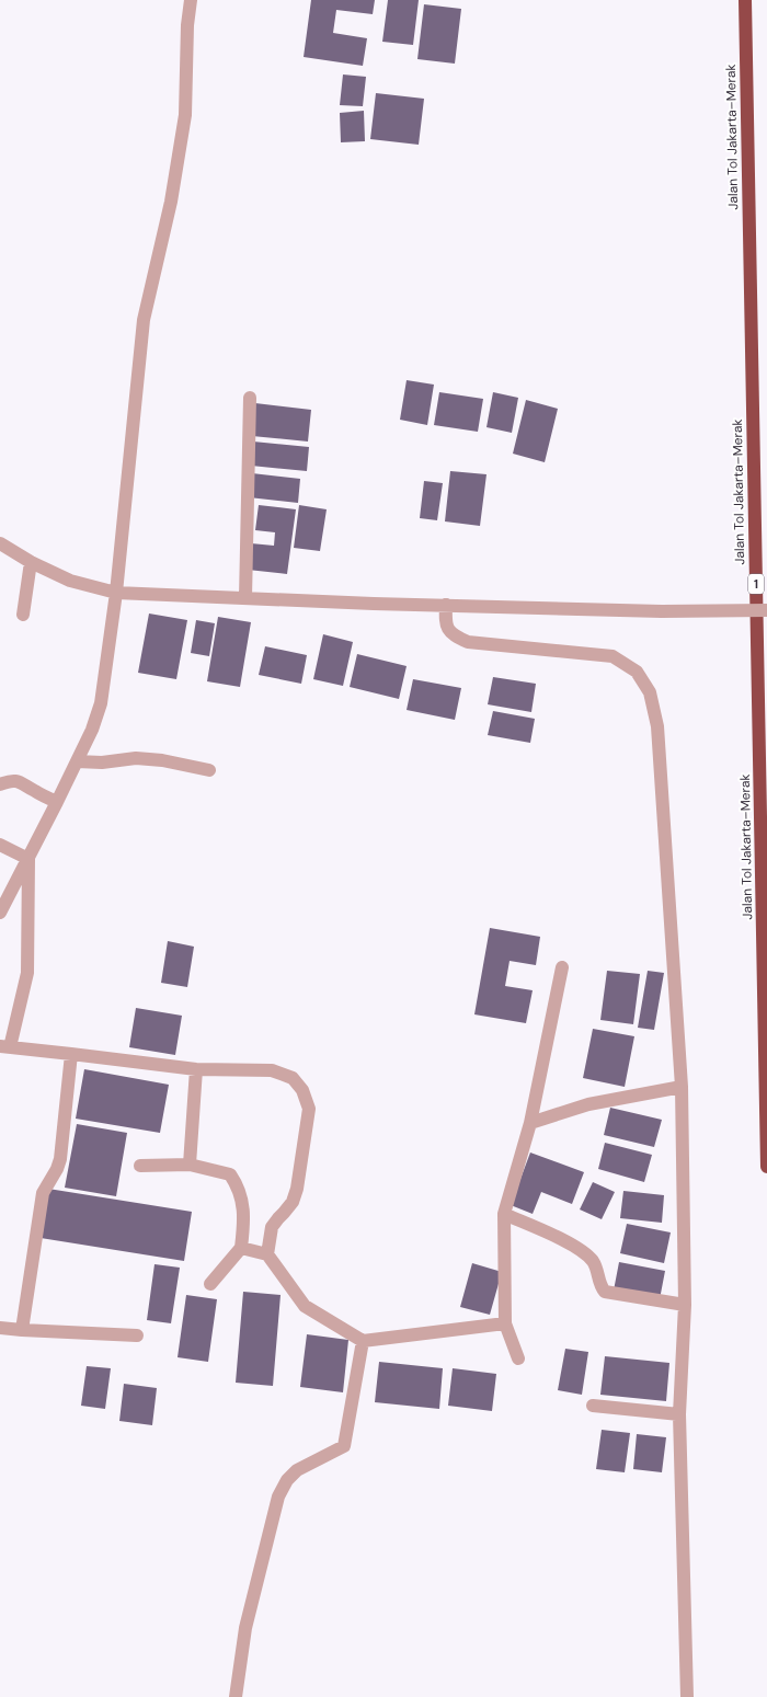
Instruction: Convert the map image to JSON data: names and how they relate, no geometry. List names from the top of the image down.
{
  "streets": {
    "highway": ["Jalan Tol Jakarta–Merak", "1"]
  }
}
